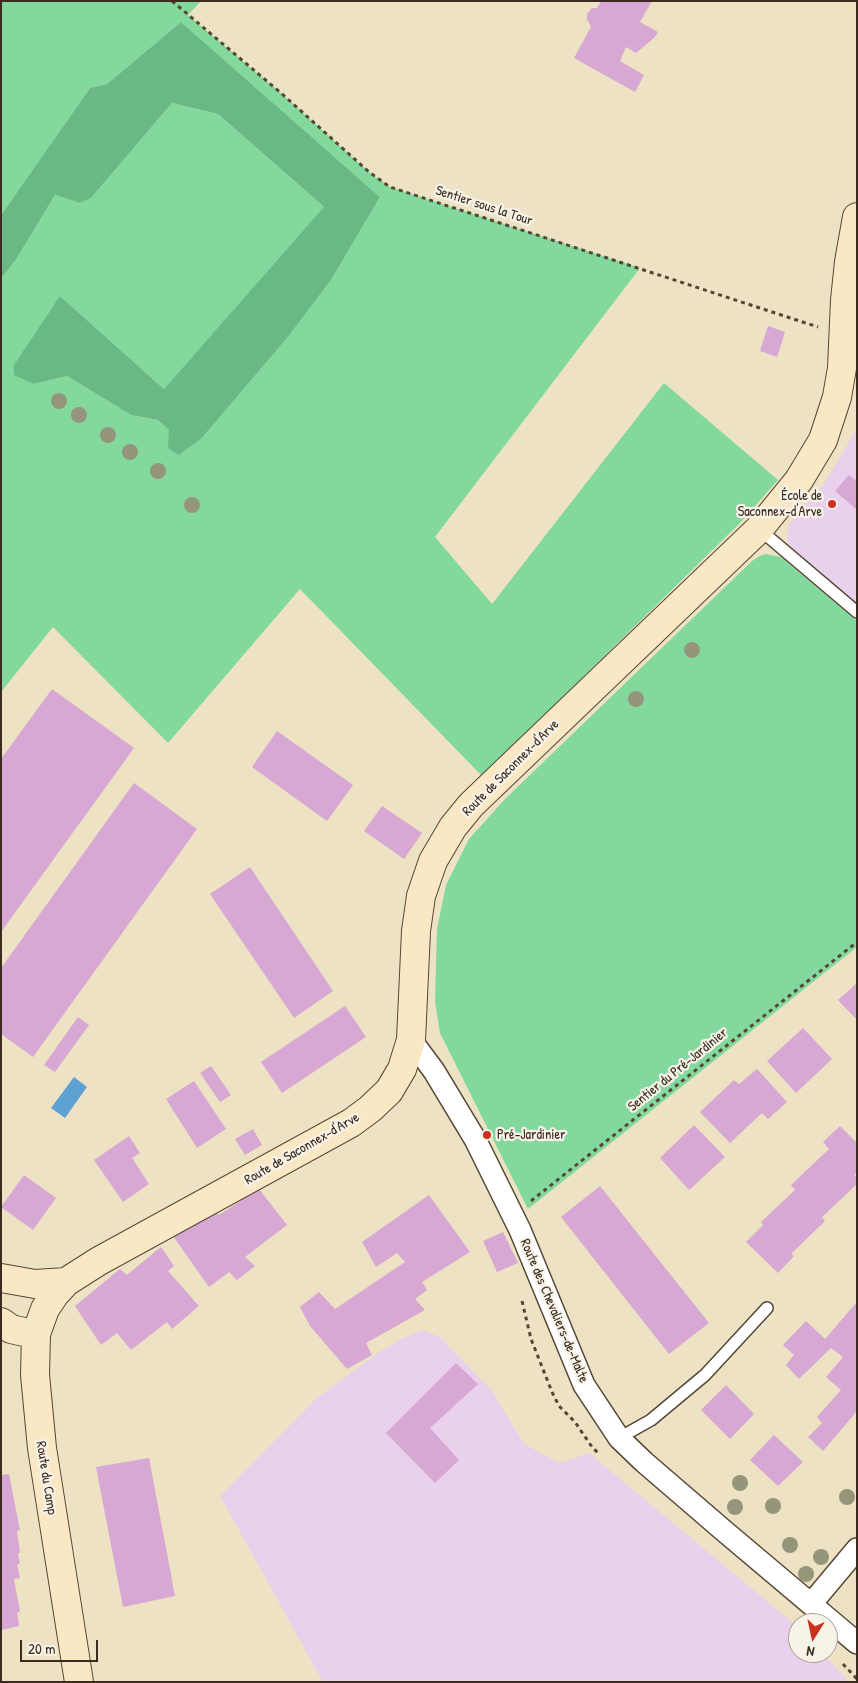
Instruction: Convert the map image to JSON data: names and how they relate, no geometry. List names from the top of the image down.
{
  "streets": {
    "street": ["Route de Saconnex-d'Arve", "Route des Chevaliers-de-Malte", "Route du Camp"],
    "path": ["Sentier sous la Tour", "Sentier du Pré-Jardinier"]
  },
  "crossings": [
    ["Sentier sous la Tour", "Route de Saconnex-d'Arve"],
    ["Route de Saconnex-d'Arve", "Route des Chevaliers-de-Malte"],
    ["Route de Saconnex-d'Arve", "Route du Camp"],
    ["Sentier du Pré-Jardinier", "Route des Chevaliers-de-Malte"]
  ],
  "places": ["École de Saconnex-d'Arve", "Pré-Jardinier"],
  "scale_bar": "20 m",
  "north": "bottom"
}
